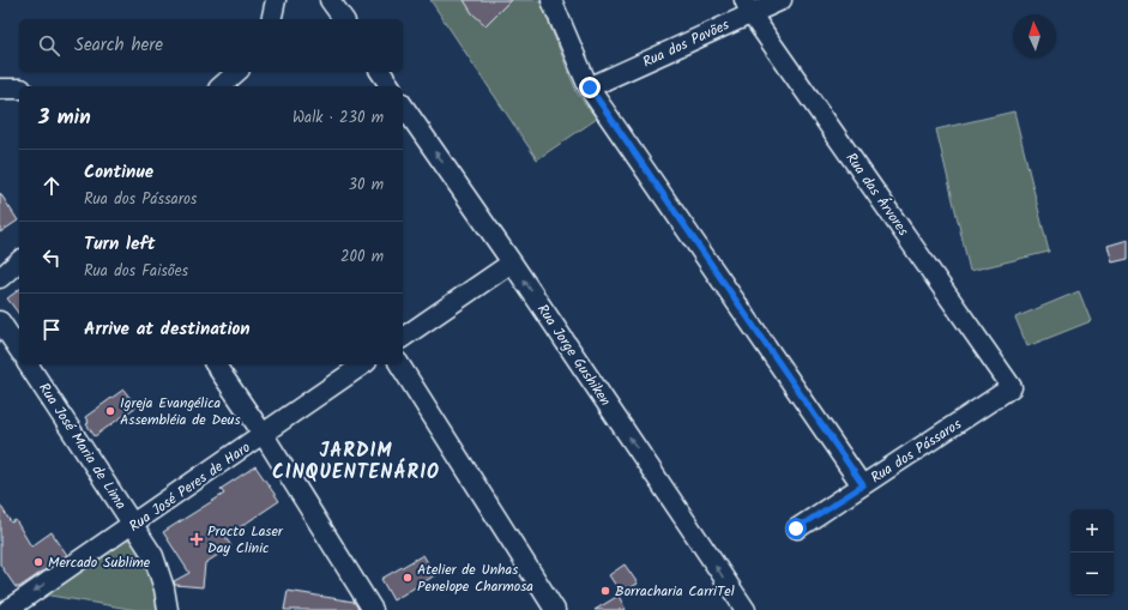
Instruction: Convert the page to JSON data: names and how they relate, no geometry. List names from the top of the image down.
{
  "streets": {
    "street": [
      "Rua dos Pavões",
      "Rua das Árvores",
      "Rua Jorge Gushiken",
      "Rua José Maria de Lima",
      "Rua dos Pássaros",
      "Rua José Peres de Haro"
    ]
  },
  "crossings": [
    ["Rua dos Pavões", "Rua das Árvores"],
    ["Rua das Árvores", "Rua dos Pássaros"],
    ["Rua José Maria de Lima", "Rua José Peres de Haro"]
  ],
  "one_way": ["Rua José Peres de Haro"],
  "districts": ["JARDIM CINQUENTENÁRIO"],
  "places": {
    "other": [
      "Igreja Evangélica Assembléia de Deus",
      "Mercado Sublime",
      "Atelier de Unhas Penelope Charmosa",
      "Borracharia CarriTel"
    ],
    "health": ["Procto Laser Day Clinic"]
  },
  "north": "top",
  "page": {
    "search": "Search here",
    "heading": ["3 min", "Walk · 230 m"],
    "list": [
      ["Continue", "Rua dos Pássaros", "30 m"],
      ["Turn left", "Rua dos Faisões", "200 m"],
      "Arrive at destination"
    ],
    "map_buttons": ["+", "−"]
  }
}
